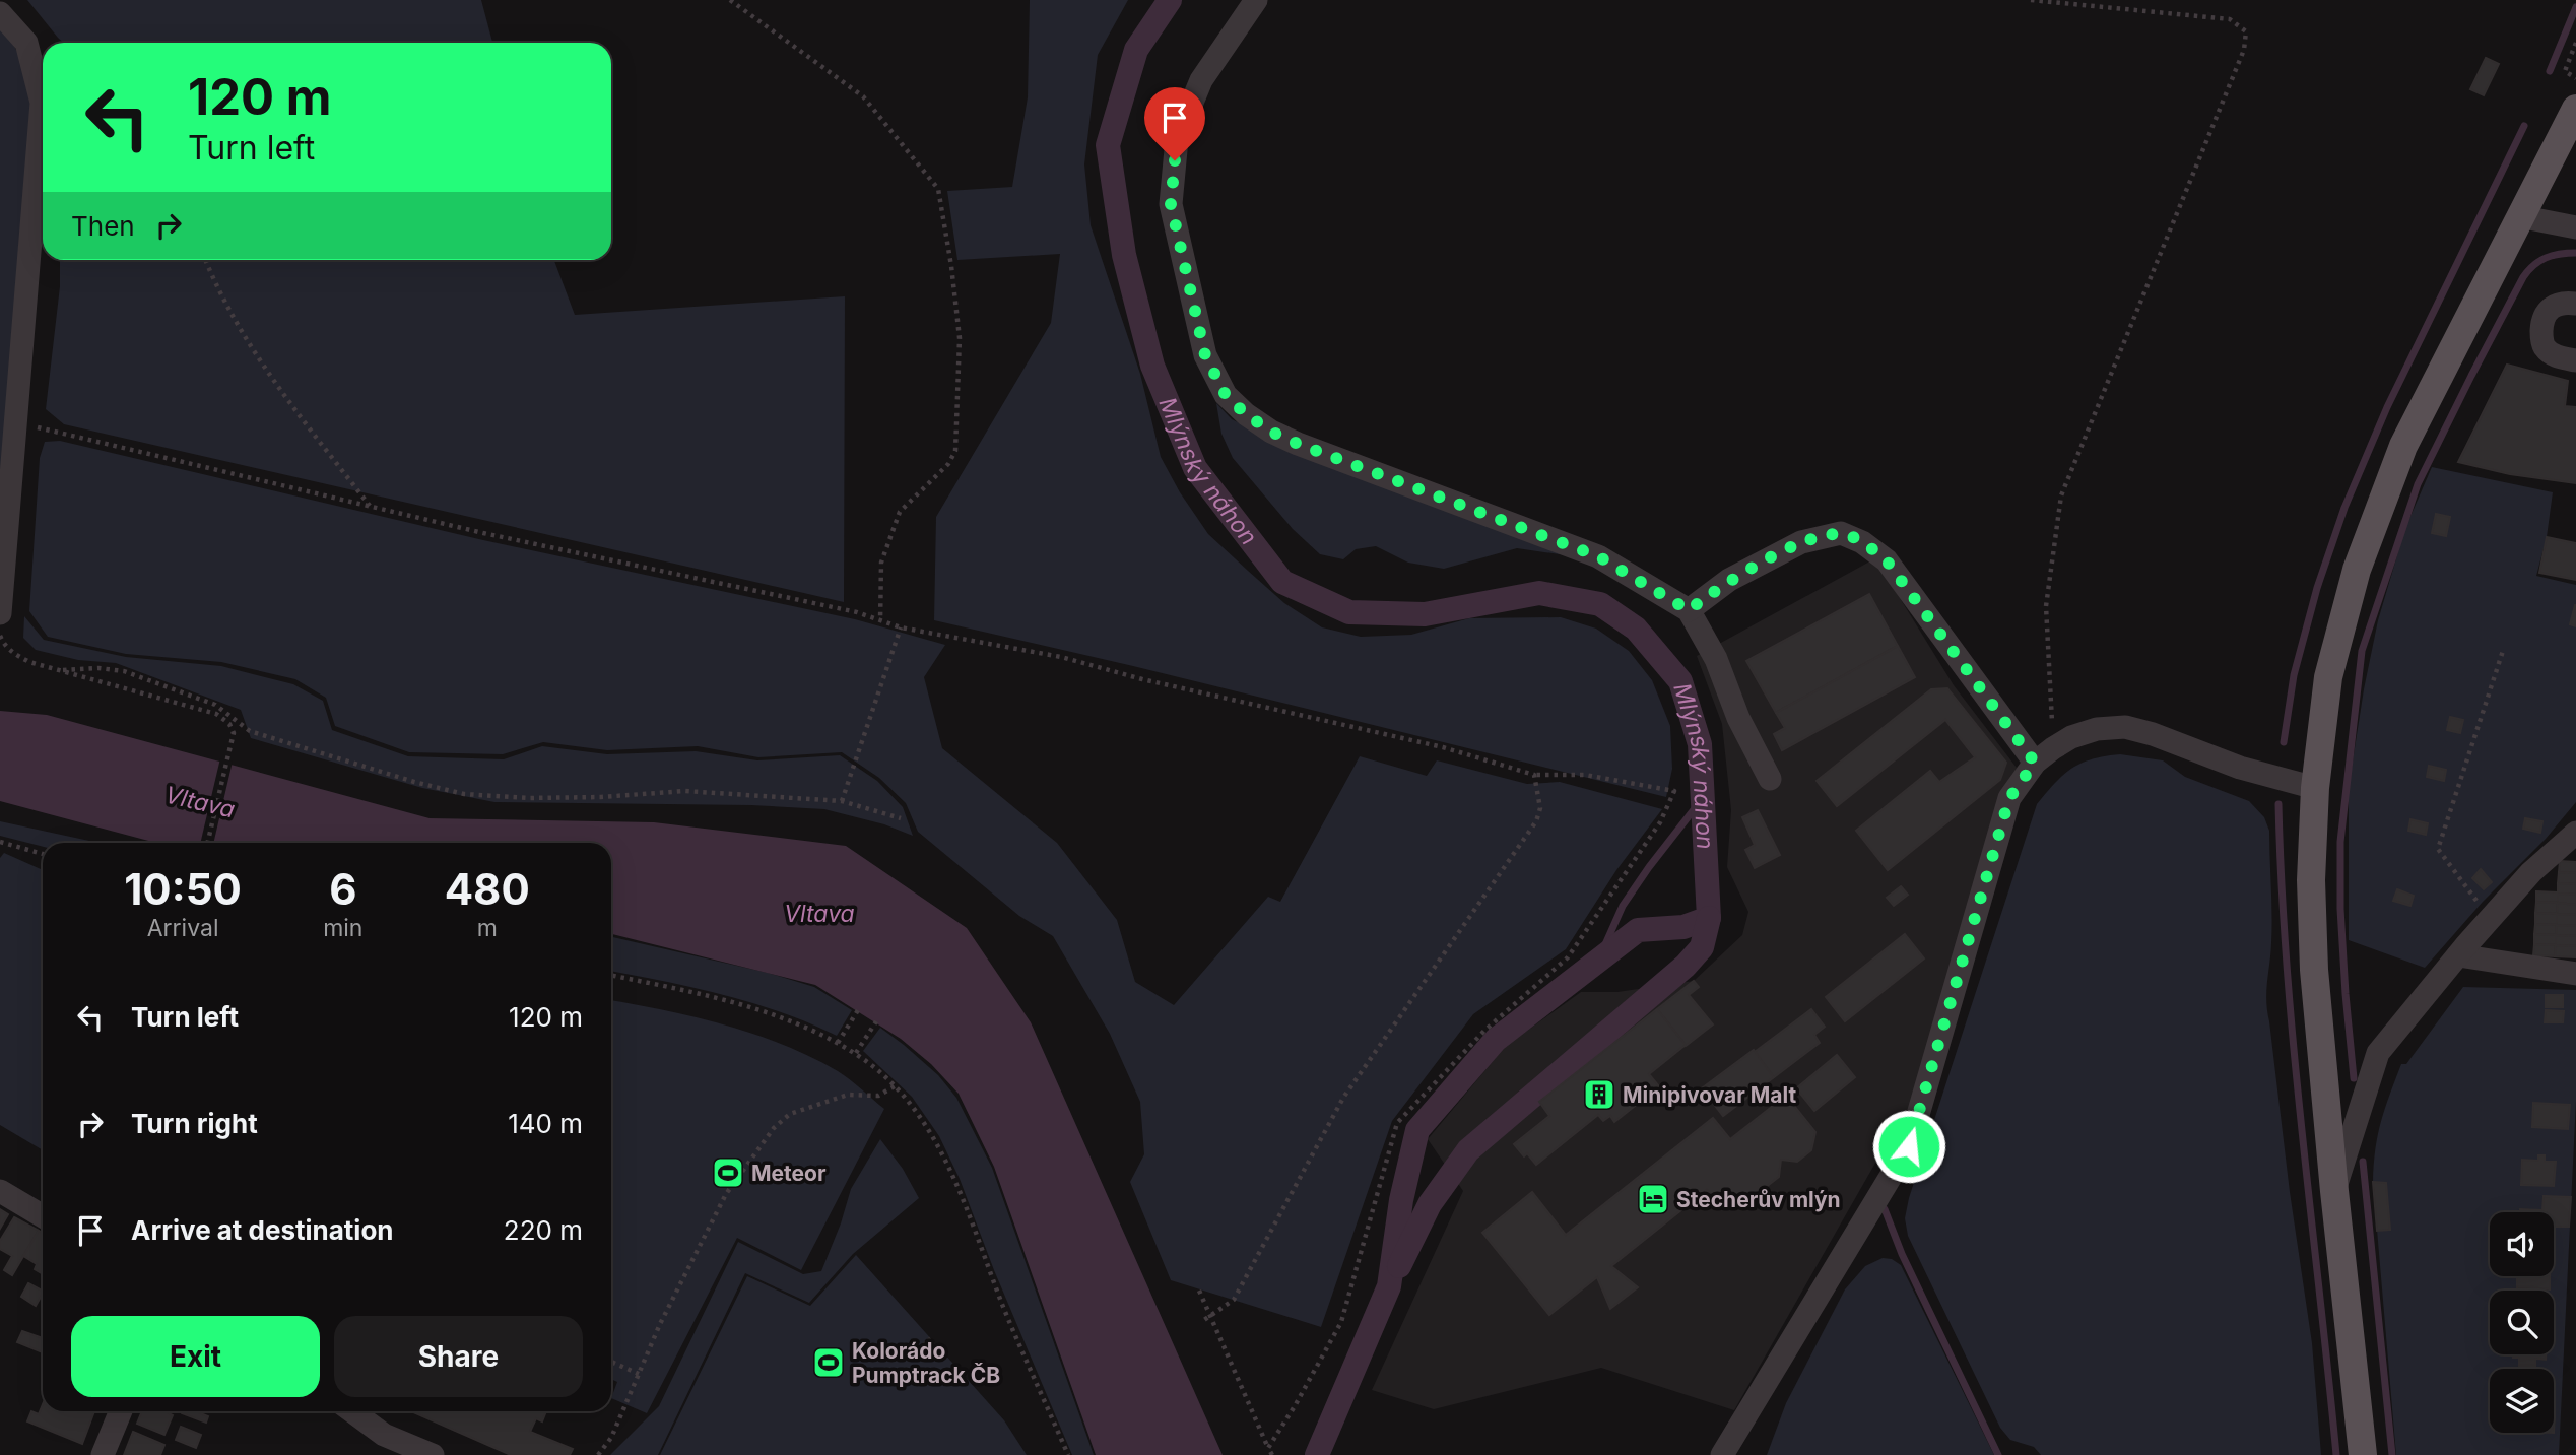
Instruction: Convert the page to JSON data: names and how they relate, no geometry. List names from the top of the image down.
{
  "water": ["Mlýnský náhon", "Vltava"],
  "places": {
    "building": ["Minipivovar Malt"],
    "sports": ["Meteor", "Kolorádo Pumptrack ČB"],
    "hotel": ["Stecherův mlýn"]
  },
  "page": {
    "turn": ["120 m", "Turn left"],
    "then": "Then",
    "eta": [
      "10:50",
      "Arrival",
      "6",
      "min",
      "480",
      "m"
    ],
    "list": [
      {
        "name": "Turn left",
        "value": "120 m"
      },
      {
        "name": "Turn right",
        "value": "140 m"
      },
      {
        "name": "Arrive at destination",
        "value": "220 m"
      }
    ],
    "buttons": ["Exit", "Share"]
  }
}
